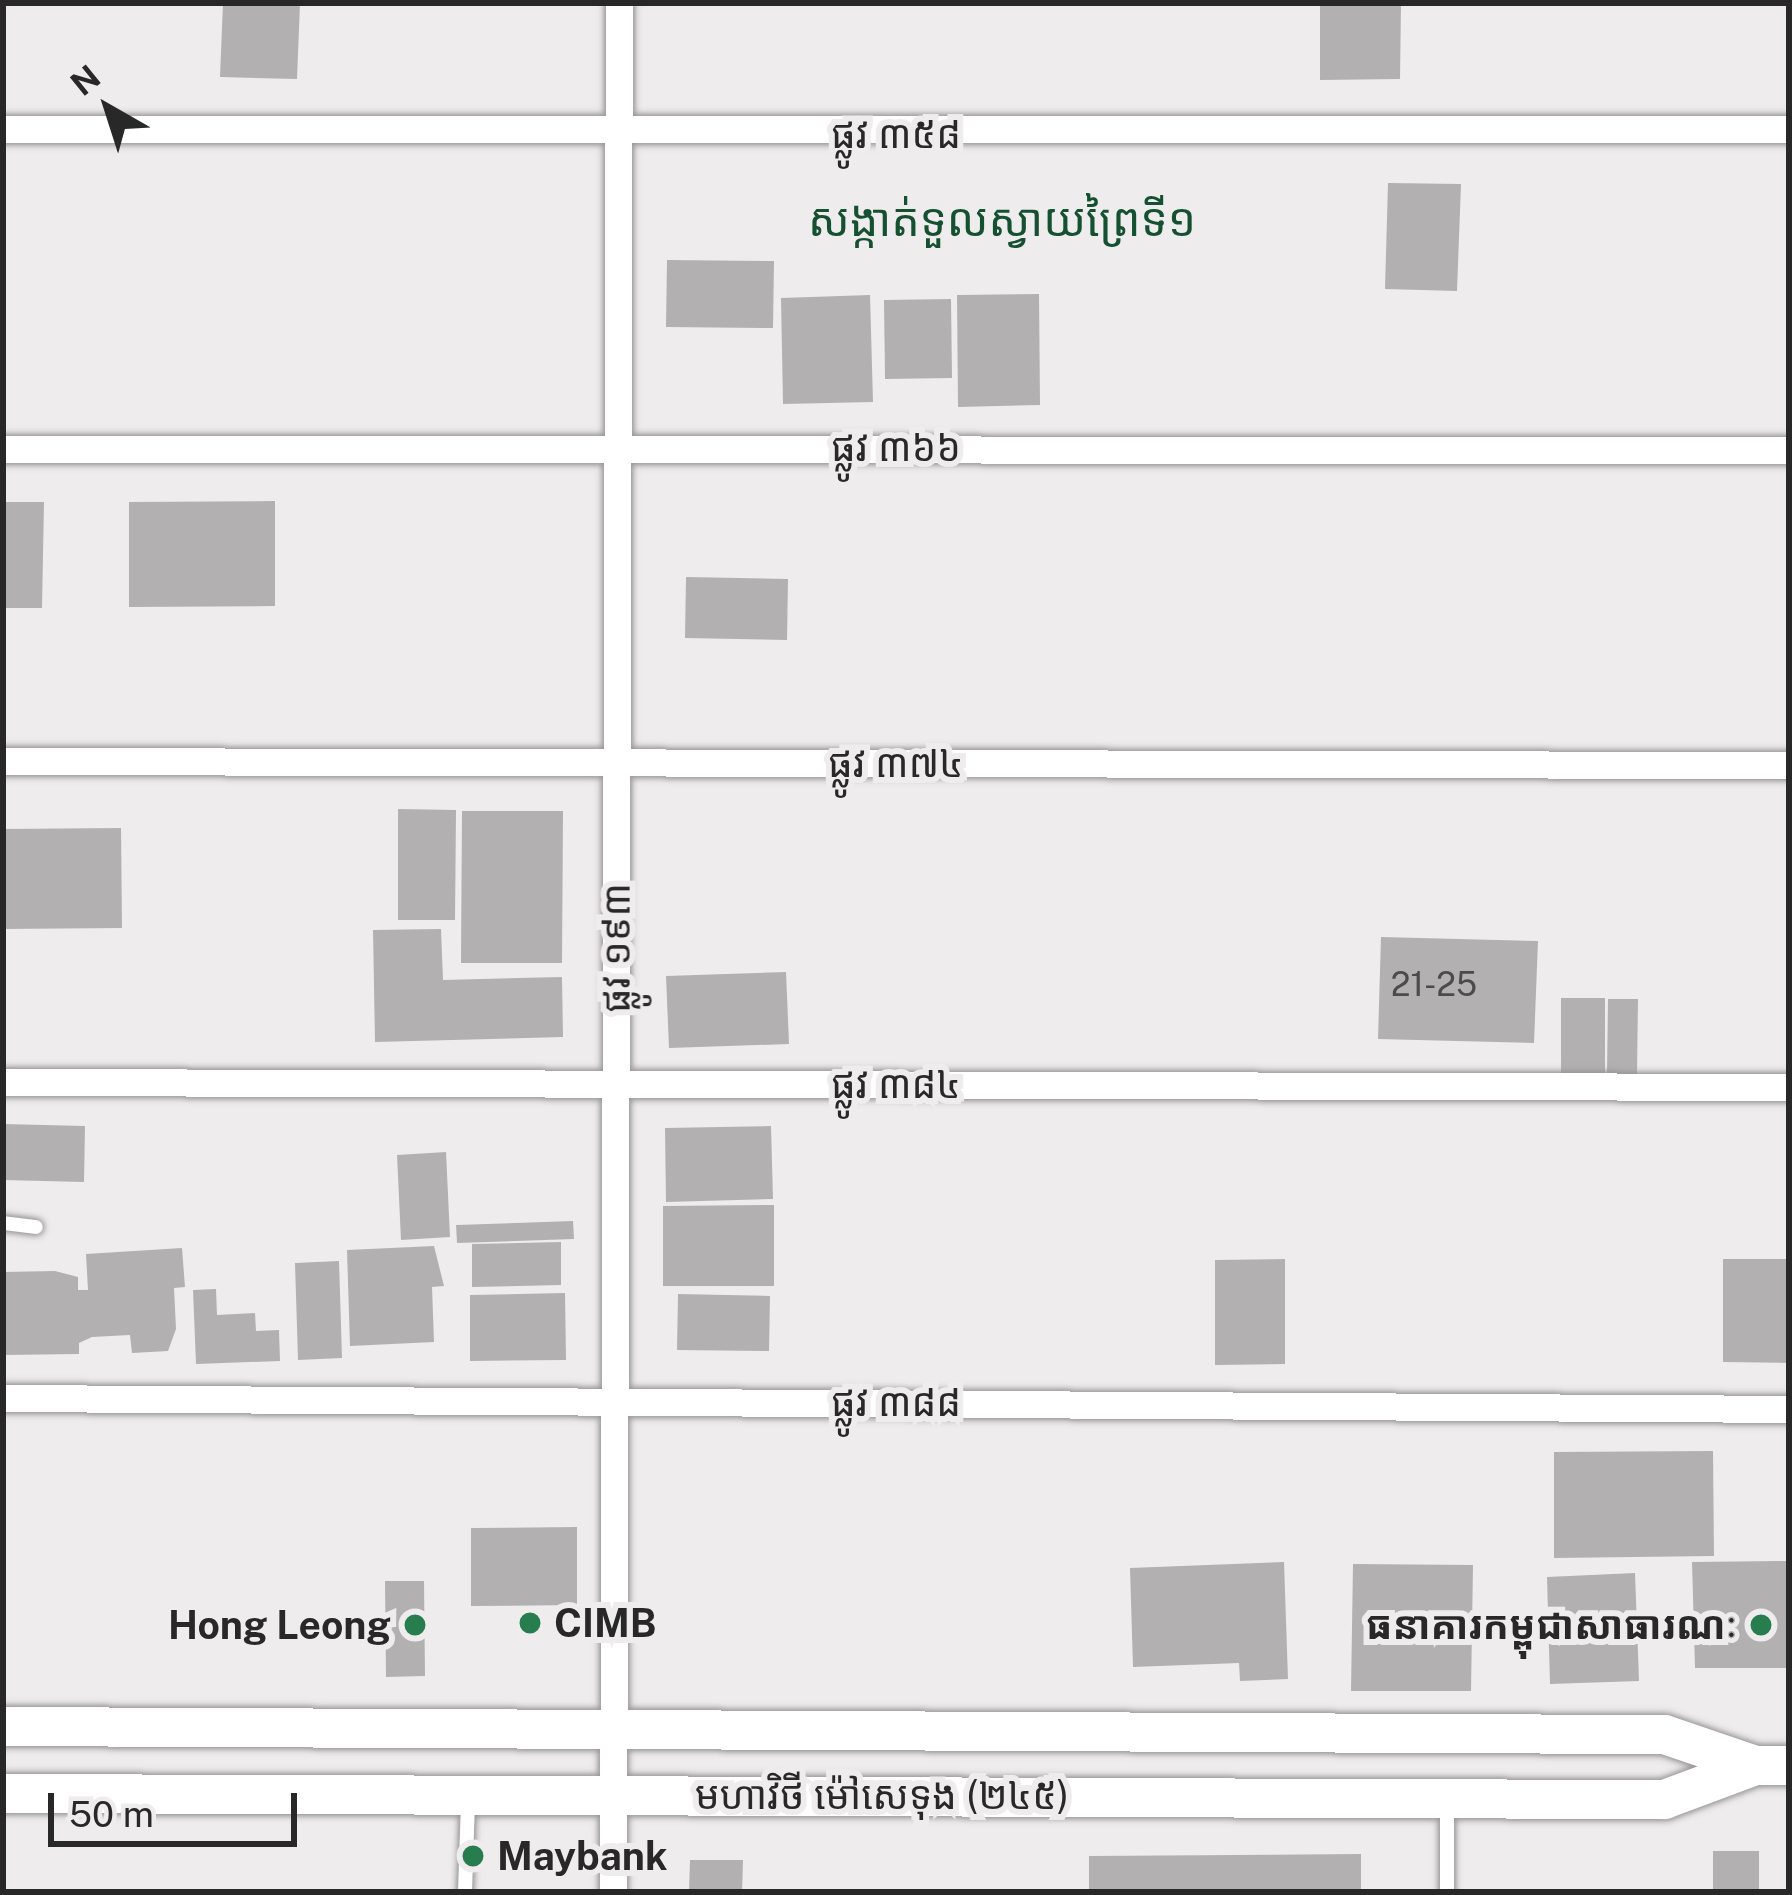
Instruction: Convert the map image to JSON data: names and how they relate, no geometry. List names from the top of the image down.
{
  "streets": {
    "main road": ["មហាវិថី ម៉ៅសេទុង (២៤៥)"],
    "street": [
      "ផ្លូវ ៣៥៨",
      "ផ្លូវ ៣៦៦",
      "ផ្លូវ ៣៧៤",
      "ផ្លូវ ១៩៣",
      "ផ្លូវ ៣៨៤",
      "ផ្លូវ ៣៨៨"
    ]
  },
  "crossings": [
    ["ផ្លូវ ៣៥៨", "ផ្លូវ ១៩៣"],
    ["ផ្លូវ ៣៦៦", "ផ្លូវ ១៩៣"],
    ["ផ្លូវ ៣៧៤", "ផ្លូវ ១៩៣"],
    ["ផ្លូវ ១៩៣", "ផ្លូវ ៣៨៤"],
    ["ផ្លូវ ១៩៣", "ផ្លូវ ៣៨៨"],
    ["ផ្លូវ ១៩៣", "មហាវិថី ម៉ៅសេទុង (២៤៥)"]
  ],
  "districts": ["សង្កាត់ទួលស្វាយព្រៃទី១"],
  "places": [
    "CIMB",
    "Hong Leong",
    "ធនាគារកម្ពុជាសាធារណៈ",
    "Maybank"
  ],
  "house_numbers": ["21-25"],
  "scale_bar": "50 m",
  "north": "top left"
}
